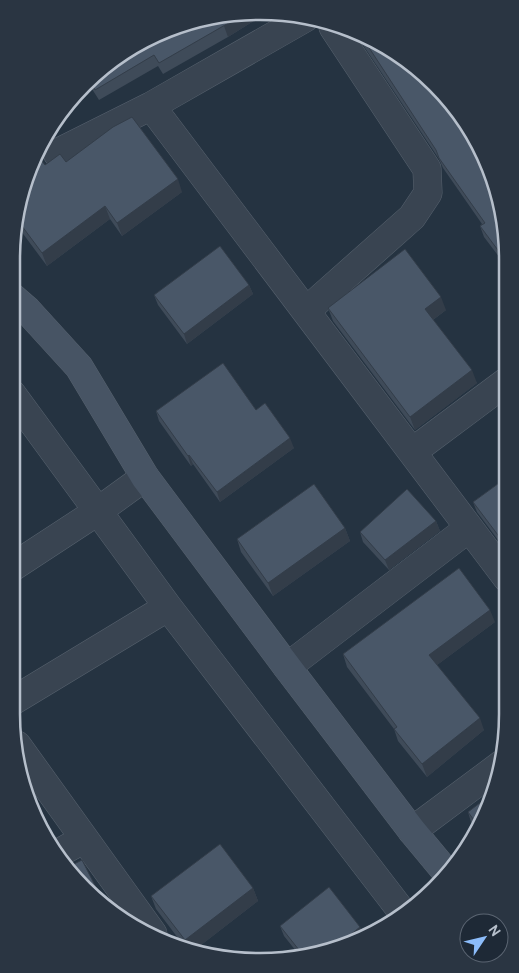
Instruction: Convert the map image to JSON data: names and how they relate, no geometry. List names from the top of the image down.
{
  "north": "top right"
}
